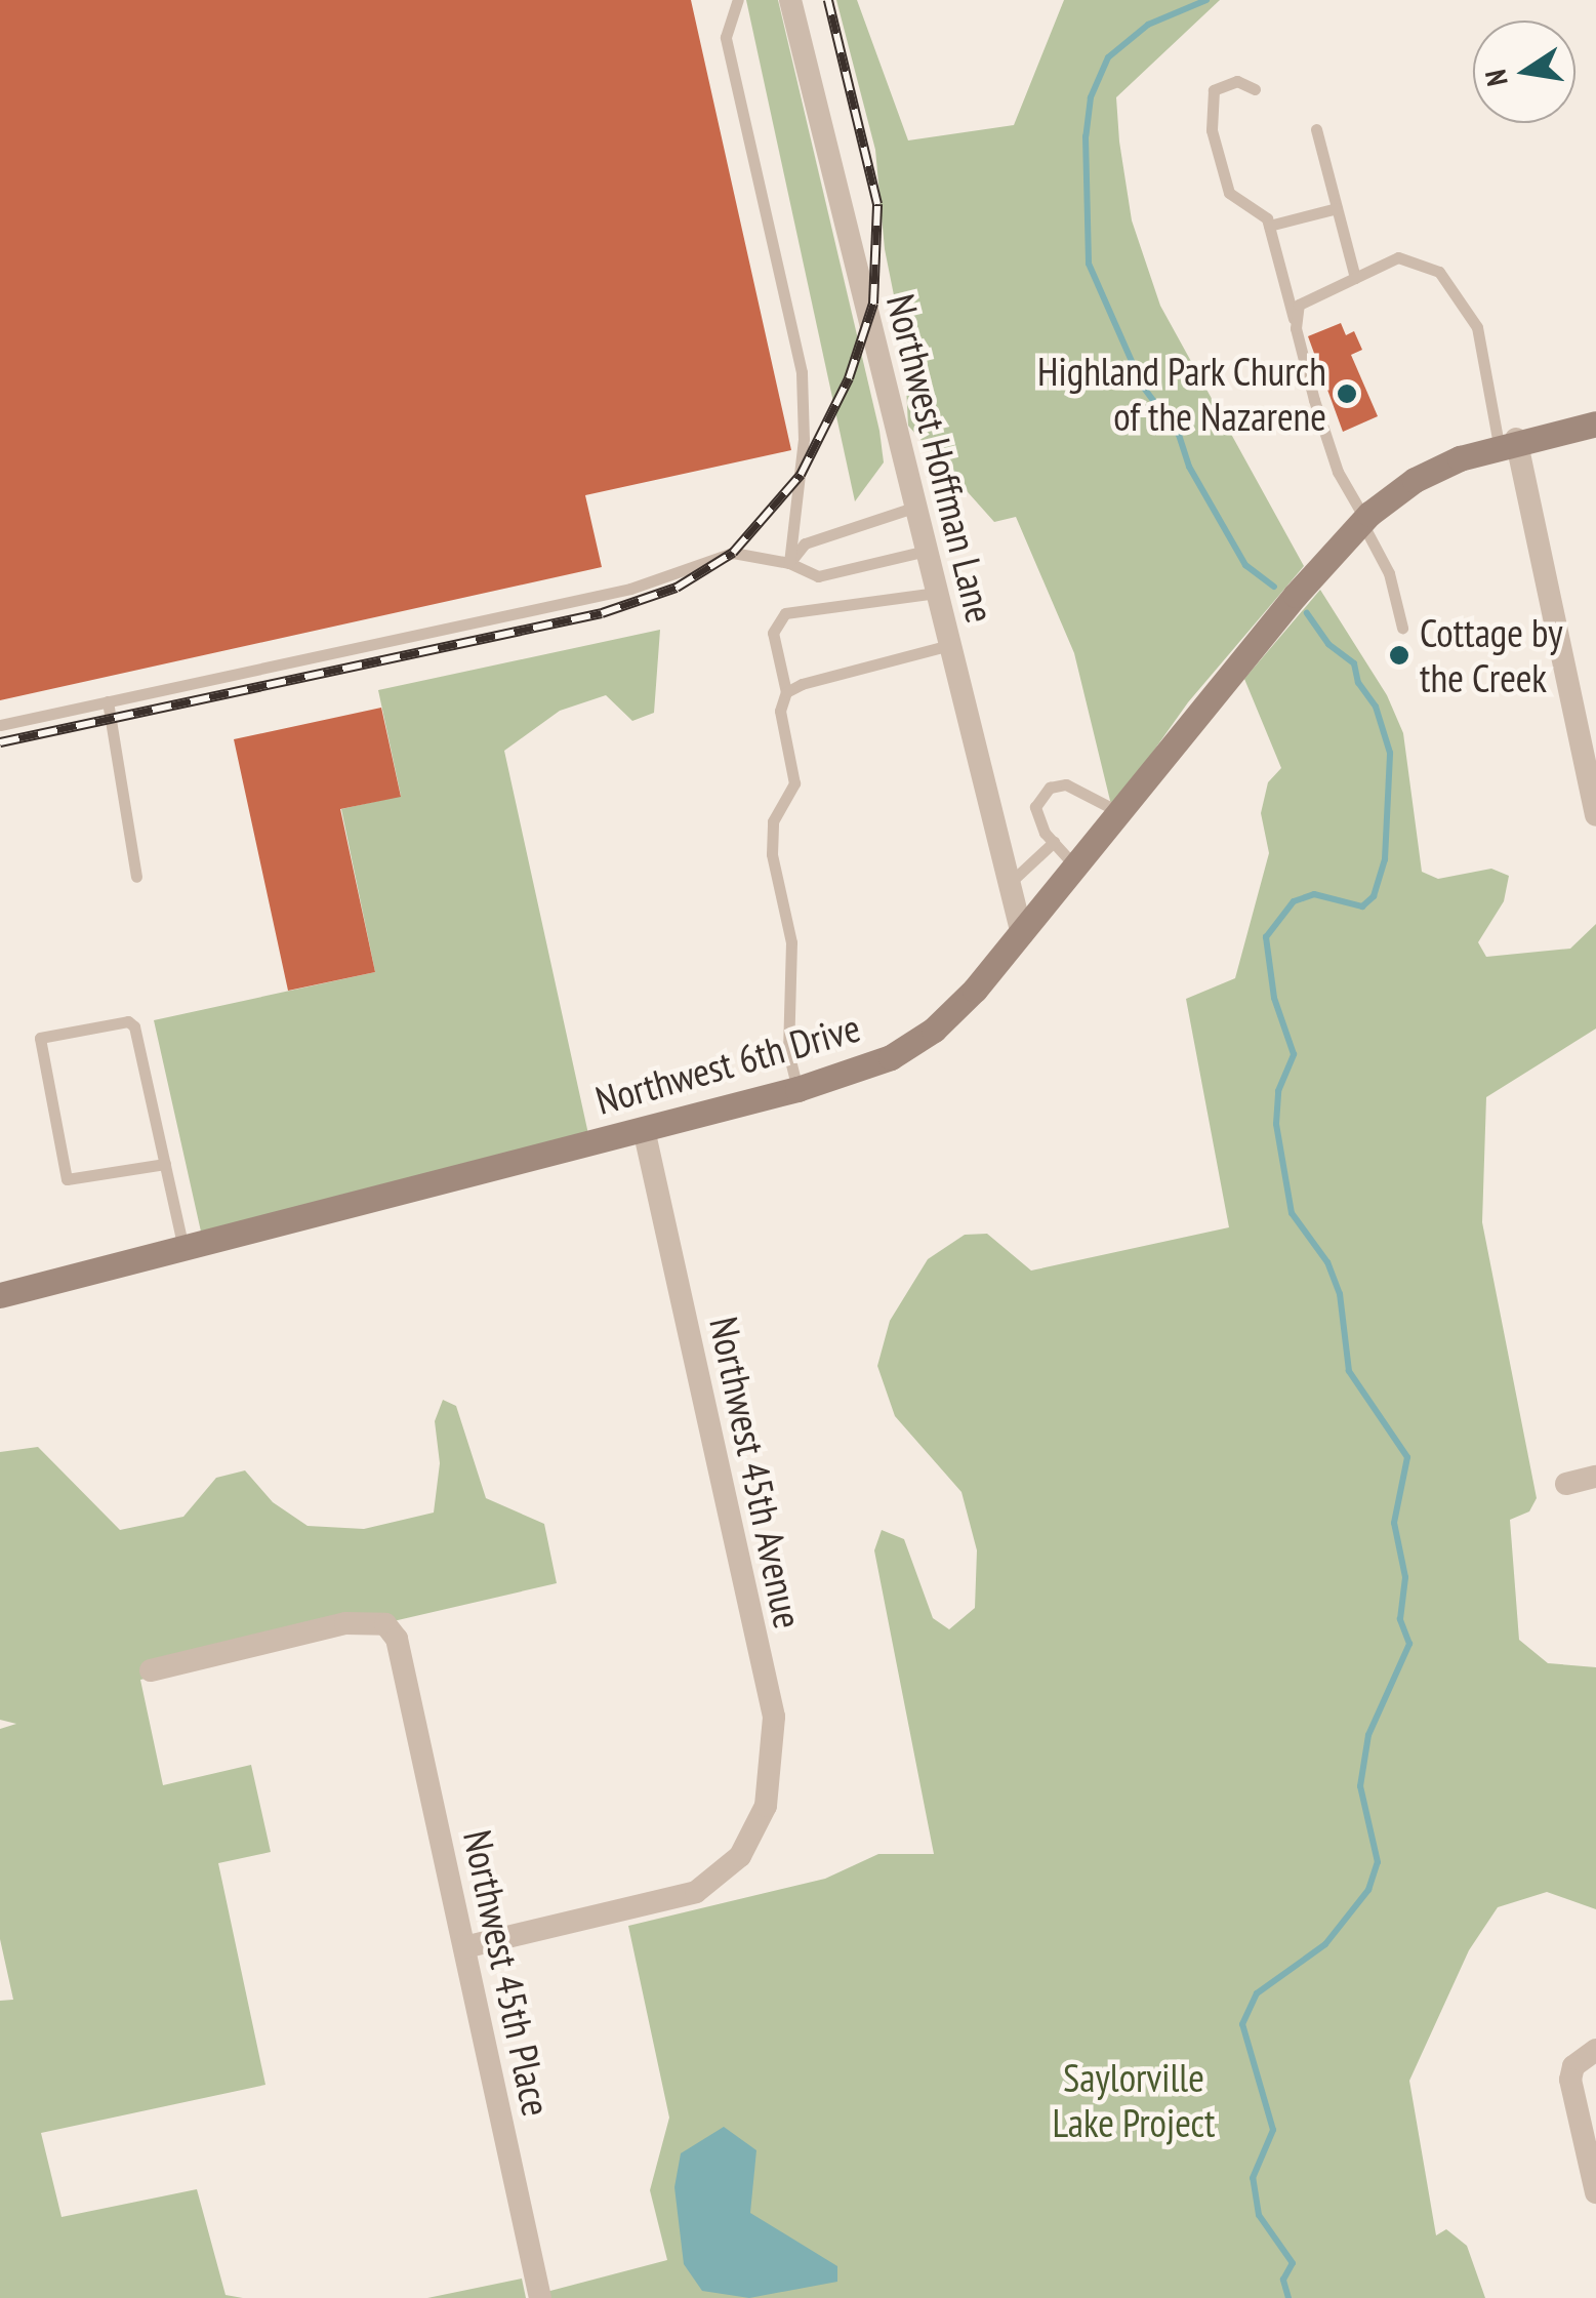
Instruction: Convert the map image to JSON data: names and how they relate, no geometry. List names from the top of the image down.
{
  "streets": {
    "main road": ["Northwest 6th Drive"],
    "street": ["Northwest Hoffman Lane", "Northwest 45th Avenue", "Northwest 45th Place"]
  },
  "crossings": [
    ["Northwest Hoffman Lane", "Northwest 6th Drive"],
    ["Northwest 6th Drive", "Northwest 45th Avenue"],
    ["Northwest 45th Avenue", "Northwest 45th Place"]
  ],
  "parks": ["Saylorville Lake Project"],
  "places": ["Highland Park Church of the Nazarene", "Cottage by the Creek"],
  "north": "left"
}
